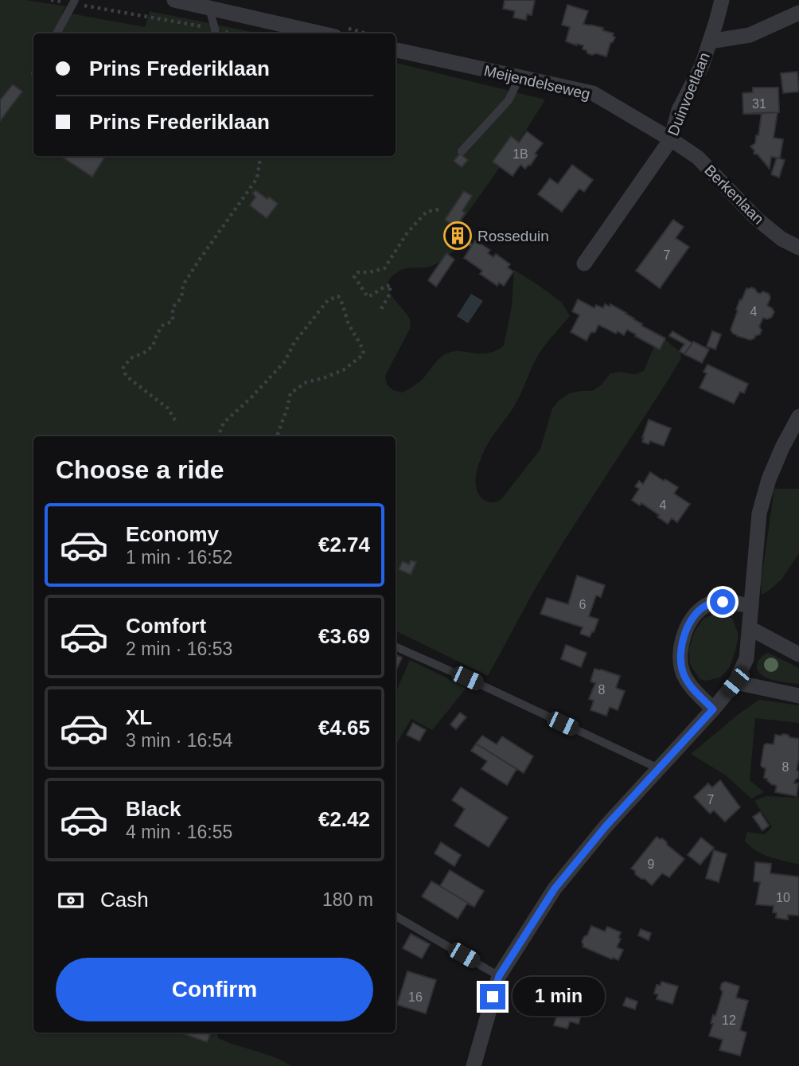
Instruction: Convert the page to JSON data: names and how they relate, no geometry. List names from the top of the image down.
{
  "streets": {
    "street": ["Meijendelseweg", "Duinvoetlaan", "Berkenlaan"]
  },
  "crossings": [
    ["Meijendelseweg", "Duinvoetlaan"],
    ["Meijendelseweg", "Berkenlaan"],
    ["Duinvoetlaan", "Berkenlaan"]
  ],
  "places": {
    "building": ["Rosseduin"]
  },
  "house_numbers": [
    "31",
    "1B",
    "7",
    "4",
    "4",
    "6",
    "8",
    "8",
    "7",
    "9",
    "10",
    "16",
    "12"
  ],
  "page": {
    "banner": ["Prins Frederiklaan", "Prins Frederiklaan"],
    "heading": "Choose a ride",
    "list": [
      {
        "name": "Economy",
        "note": "1 min · 16:52",
        "value": "€2.74"
      },
      {
        "name": "Comfort",
        "note": "2 min · 16:53",
        "value": "€3.69"
      },
      {
        "name": "XL",
        "note": "3 min · 16:54",
        "value": "€4.65"
      },
      {
        "name": "Black",
        "note": "4 min · 16:55",
        "value": "€2.42"
      }
    ],
    "pay": ["Cash", "180 m"],
    "buttons": "Confirm",
    "bubble": "1 min"
  }
}
